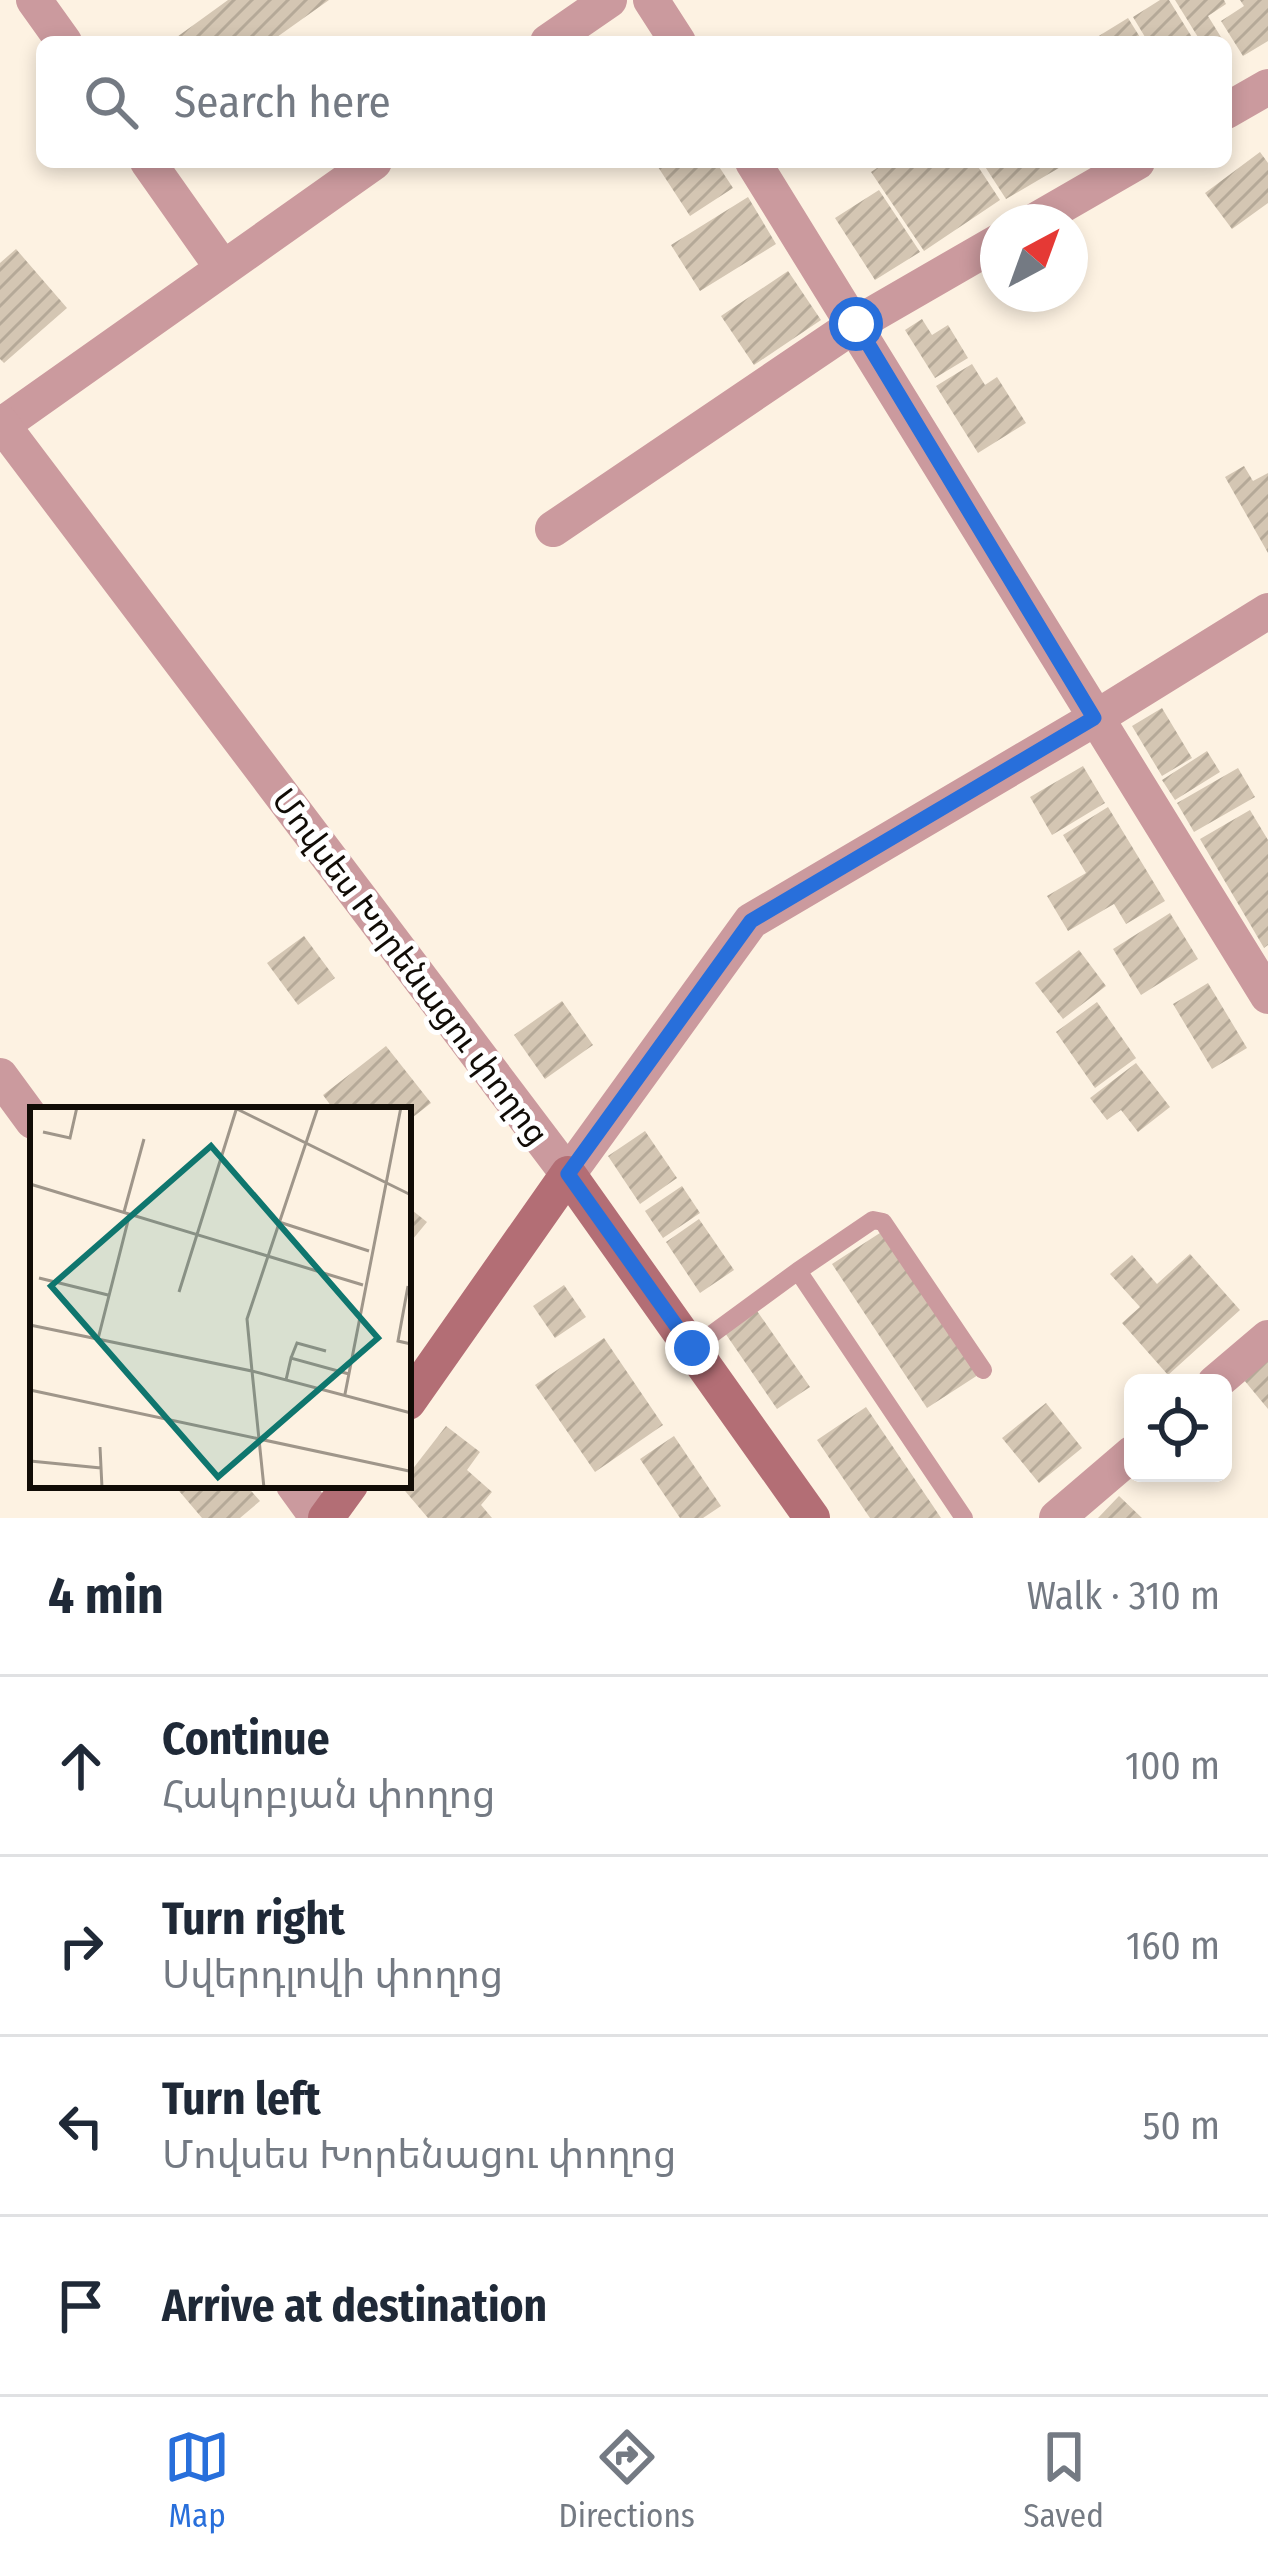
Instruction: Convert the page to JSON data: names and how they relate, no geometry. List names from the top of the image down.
{
  "streets": {
    "main road": ["Մովսես Խորենացու փողոց"]
  },
  "north": "top right",
  "page": {
    "search": "Search here",
    "heading": ["4 min", "Walk · 310 m"],
    "list": [
      ["Continue", "Հակոբյան փողոց", "100 m"],
      ["Turn right", "Սվերդլովի փողոց", "160 m"],
      ["Turn left", "Մովսես Խորենացու փողոց", "50 m"],
      "Arrive at destination"
    ],
    "nav": ["Map", "Directions", "Saved"]
  }
}
